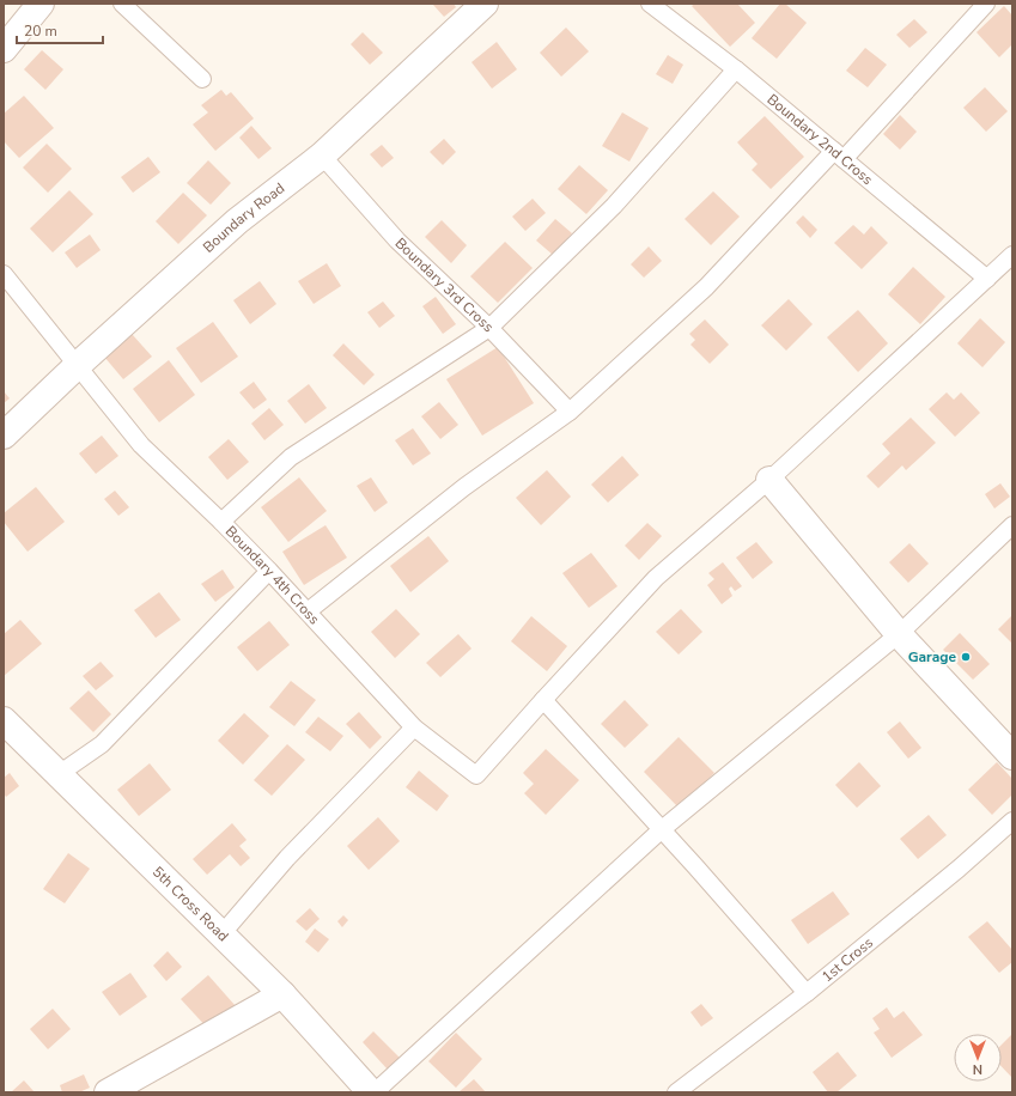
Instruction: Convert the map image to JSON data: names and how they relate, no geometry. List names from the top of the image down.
{
  "streets": {
    "street": ["Boundary Road", "5th Cross Road"],
    "lane": [
      "Boundary 2nd Cross",
      "Boundary 3rd Cross",
      "Boundary 4th Cross",
      "1st Cross"
    ]
  },
  "crossings": [
    ["Boundary Road", "Boundary 3rd Cross"],
    ["Boundary Road", "Boundary 4th Cross"]
  ],
  "places": ["Garage"],
  "scale_bar": "20 m",
  "north": "bottom"
}
